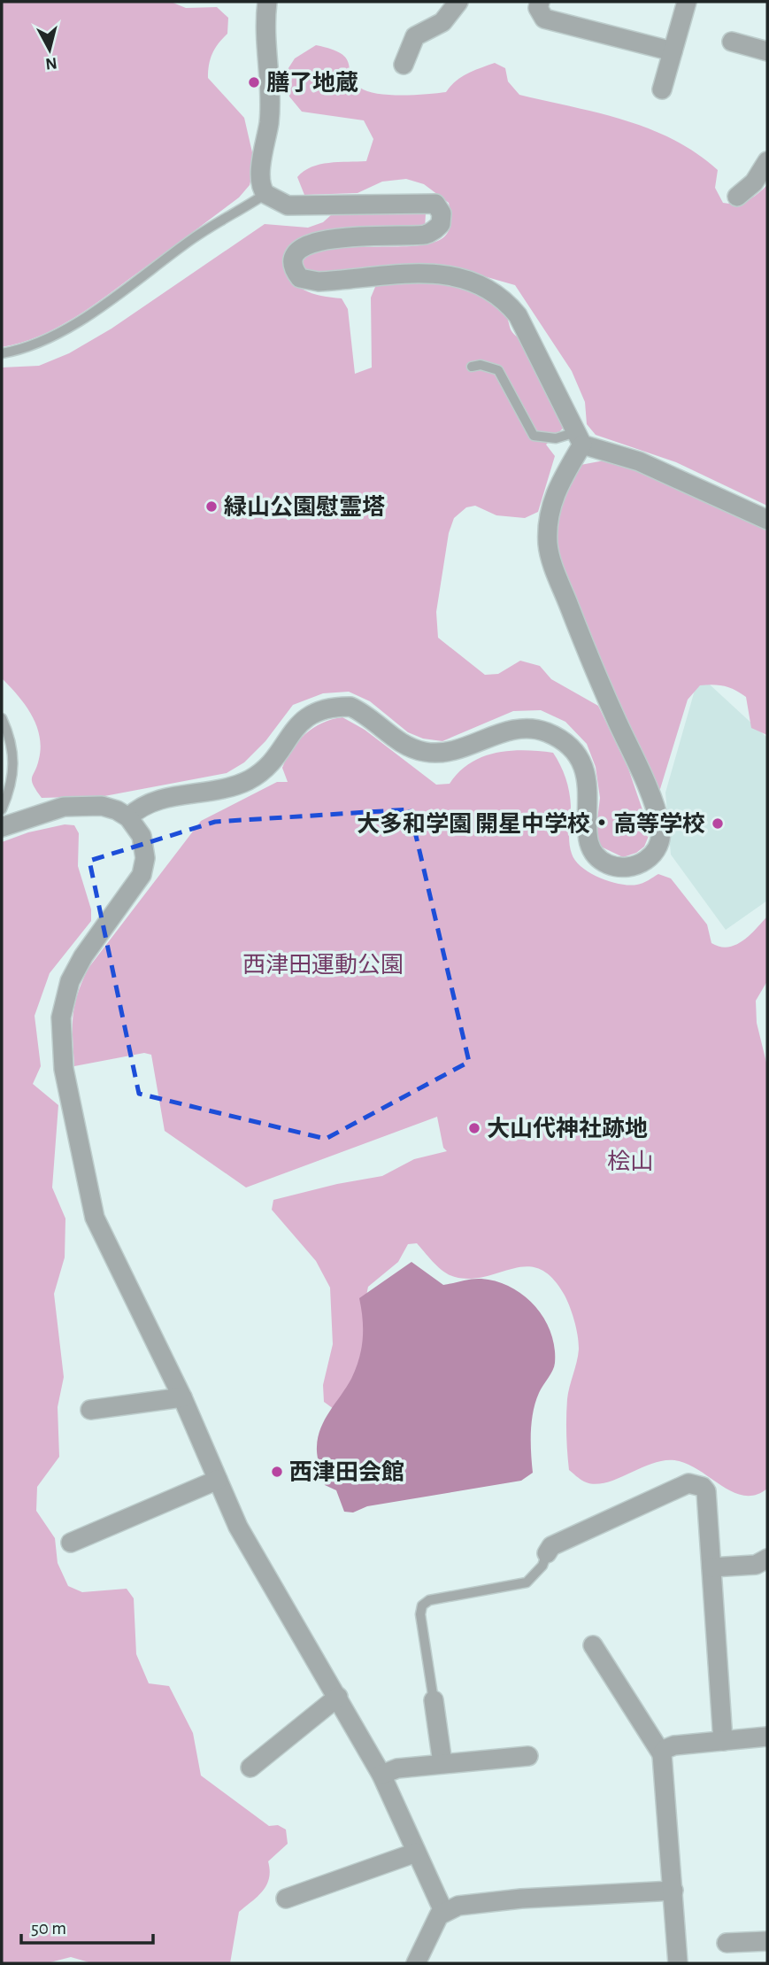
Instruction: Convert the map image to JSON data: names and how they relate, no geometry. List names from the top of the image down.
{
  "parks": ["西津田運動公園", "桧山"],
  "places": [
    "膳了地蔵",
    "緑山公園慰霊塔",
    "大多和学園 開星中学校・高等学校",
    "大山代神社跡地",
    "西津田会館"
  ],
  "scale_bar": "50 m",
  "north": "bottom"
}
